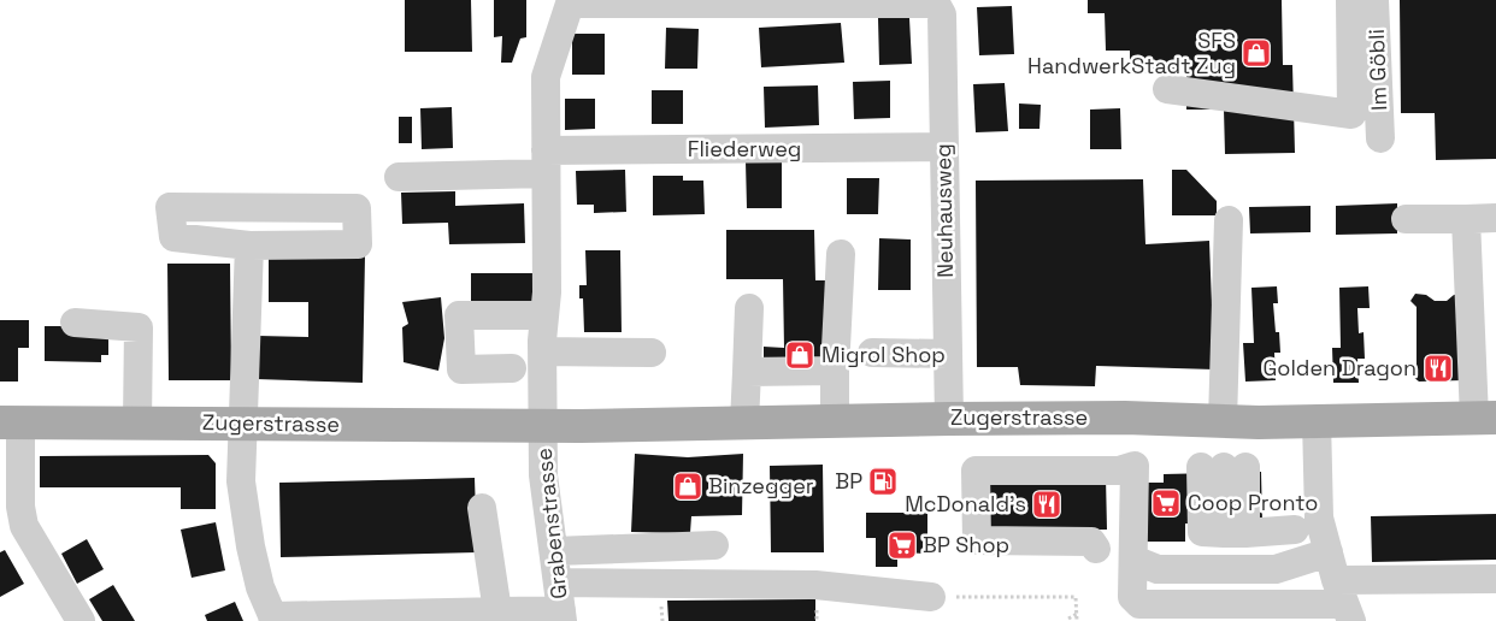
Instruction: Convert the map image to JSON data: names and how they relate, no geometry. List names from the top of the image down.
{
  "streets": {
    "main road": ["Zugerstrasse"],
    "street": [
      "Im Göbli",
      "Fliederweg",
      "Neuhausweg",
      "Grabenstrasse"
    ]
  },
  "crossings": [
    ["Fliederweg", "Neuhausweg"],
    ["Neuhausweg", "Zugerstrasse"],
    ["Zugerstrasse", "Grabenstrasse"]
  ],
  "places": {
    "shop": ["SFS HandwerkStadt Zug", "Migrol Shop", "Binzegger"],
    "restaurant": ["Golden Dragon", "McDonald's"],
    "fuel station": ["BP"],
    "supermarket": ["Coop Pronto", "BP Shop"]
  }
}
